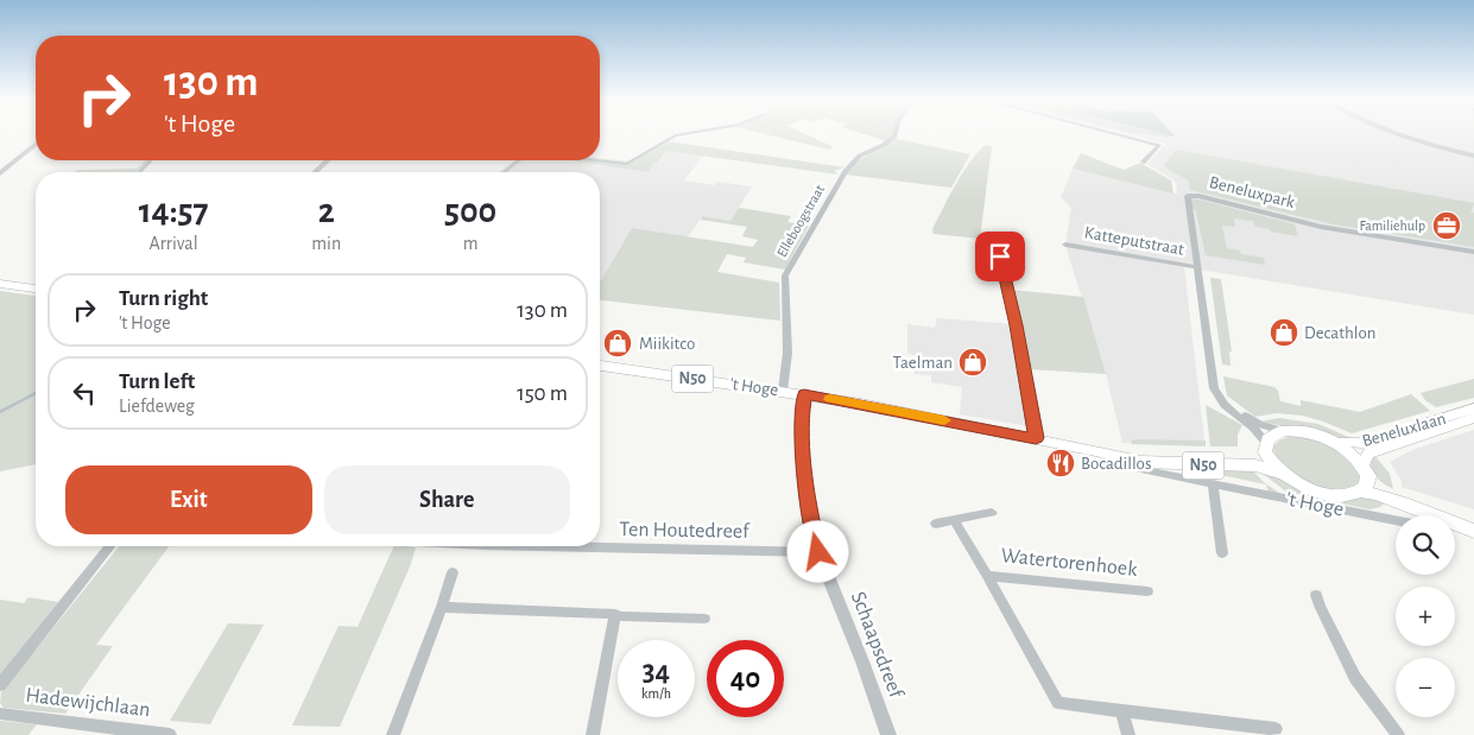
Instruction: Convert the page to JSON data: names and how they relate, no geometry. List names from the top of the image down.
{
  "streets": {
    "main road": ["N50", "'t Hoge", "Beneluxlaan"],
    "street": [
      "Beneluxpark",
      "Elleboogstraat",
      "Katteputstraat",
      "Ten Houtedreef",
      "Watertorenhoek",
      "Schaapsdreef",
      "Hadewijchlaan"
    ]
  },
  "crossings": [
    ["Beneluxpark", "Katteputstraat"],
    ["Elleboogstraat", "'t Hoge"],
    ["N50", "'t Hoge"],
    ["N50", "Beneluxlaan"],
    ["'t Hoge", "Beneluxlaan"],
    ["'t Hoge", "Schaapsdreef"],
    ["Ten Houtedreef", "Schaapsdreef"]
  ],
  "places": {
    "office": ["Familiehulp"],
    "shop": ["Decathlon", "Miikitco", "Taelman"],
    "restaurant": ["Bocadillos"]
  },
  "page": {
    "turn": ["130 m", "'t Hoge"],
    "eta": [
      "14:57",
      "Arrival",
      "2",
      "min",
      "500",
      "m"
    ],
    "list": [
      {
        "name": "Turn right",
        "note": "'t Hoge",
        "value": "130 m"
      },
      {
        "name": "Turn left",
        "note": "Liefdeweg",
        "value": "150 m"
      }
    ],
    "buttons": ["Exit", "Share"],
    "map_buttons": ["+", "−"],
    "speed": "34 km/h",
    "limit": "40"
  }
}
